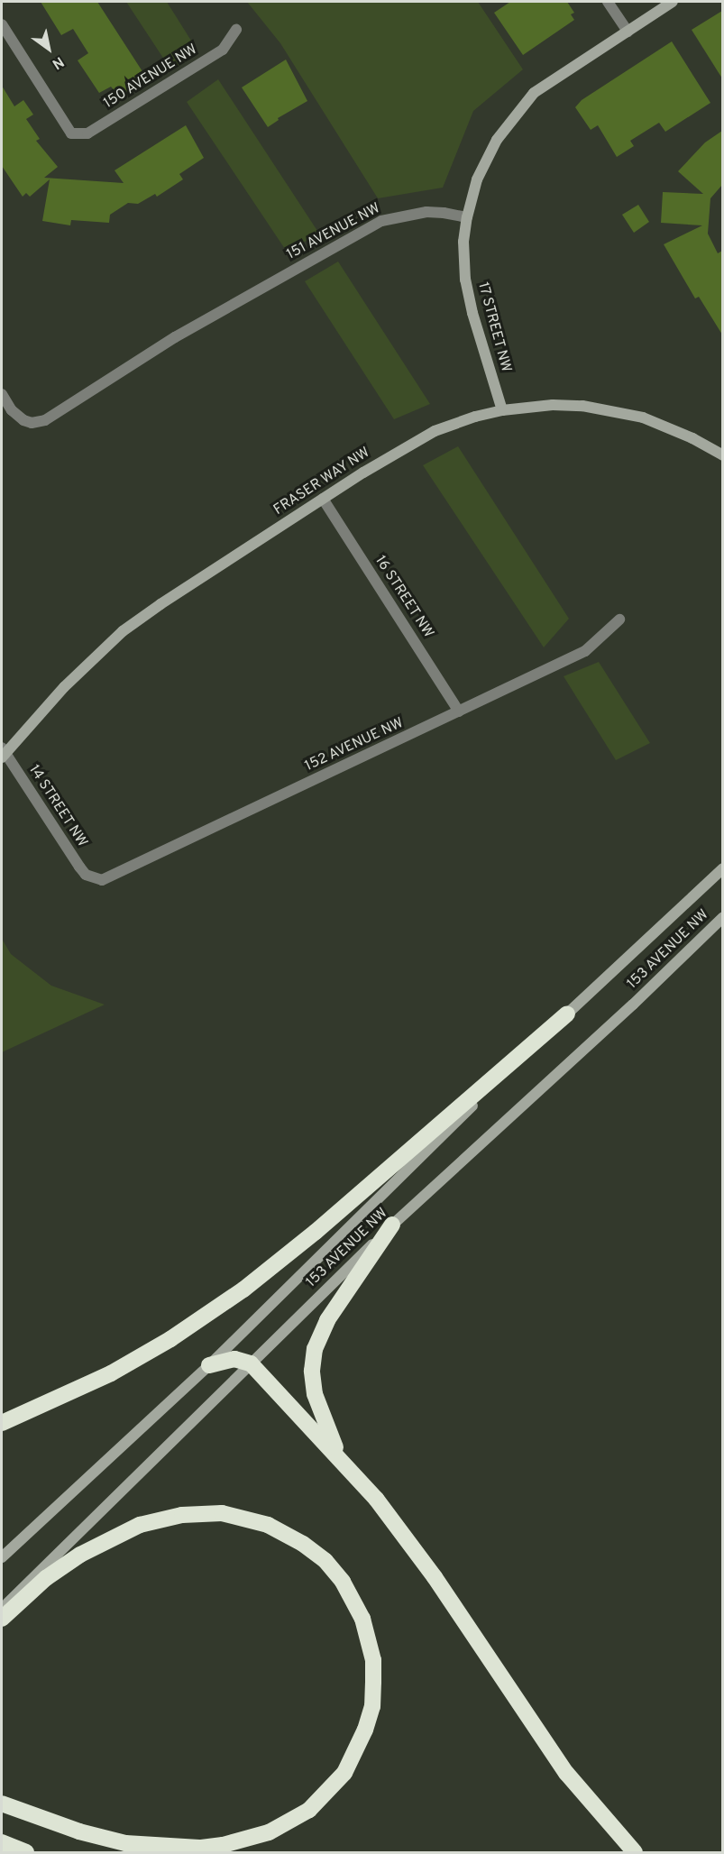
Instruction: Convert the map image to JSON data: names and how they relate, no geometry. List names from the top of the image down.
{
  "streets": {
    "main road": ["17 STREET NW", "FRASER WAY NW", "153 AVENUE NW"],
    "street": [
      "150 AVENUE NW",
      "151 AVENUE NW",
      "16 STREET NW",
      "152 AVENUE NW",
      "14 STREET NW"
    ]
  },
  "crossings": [
    ["151 AVENUE NW", "17 STREET NW"],
    ["17 STREET NW", "FRASER WAY NW"],
    ["FRASER WAY NW", "16 STREET NW"],
    ["FRASER WAY NW", "14 STREET NW"],
    ["16 STREET NW", "152 AVENUE NW"],
    ["152 AVENUE NW", "14 STREET NW"]
  ],
  "north": "bottom right"
}
